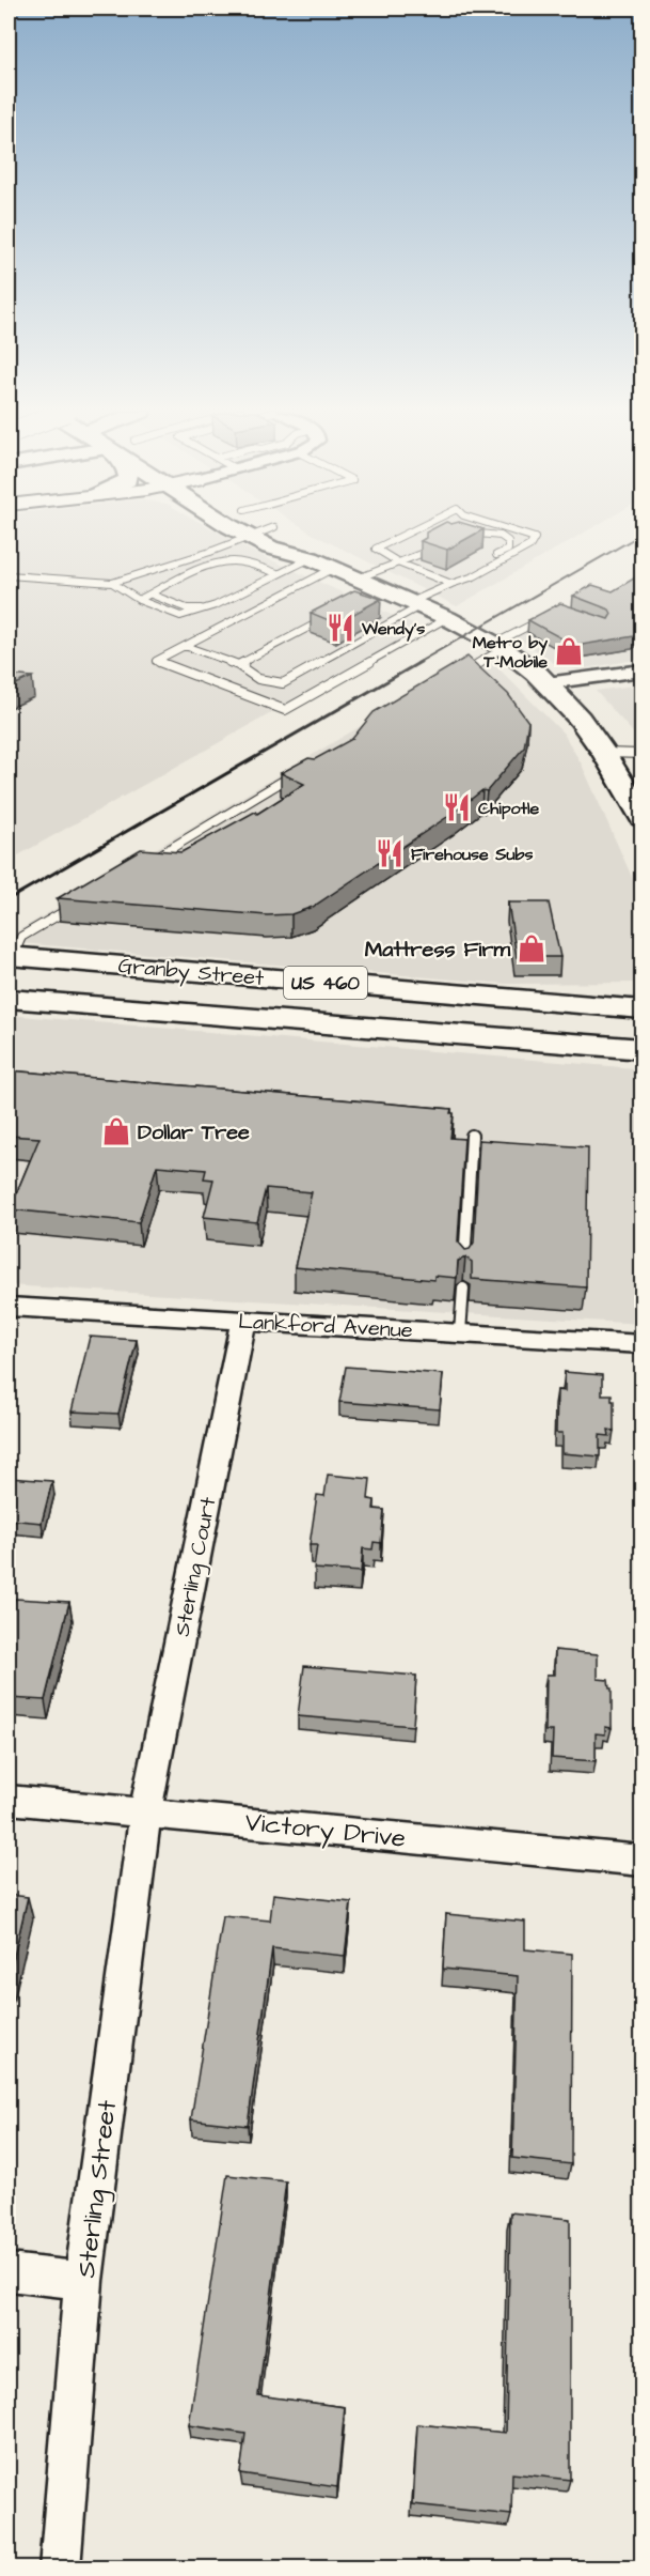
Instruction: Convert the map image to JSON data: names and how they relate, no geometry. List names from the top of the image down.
{
  "streets": {
    "main road": ["Granby Street", "US 460"],
    "street": [
      "Lankford Avenue",
      "Sterling Court",
      "Victory Drive",
      "Sterling Street"
    ]
  },
  "crossings": [
    ["Lankford Avenue", "Sterling Court"],
    ["Sterling Court", "Victory Drive"],
    ["Sterling Court", "Sterling Street"],
    ["Victory Drive", "Sterling Street"]
  ],
  "places": {
    "restaurant": ["Wendy's", "Chipotle", "Firehouse Subs"],
    "shop": ["Metro by T-Mobile", "Mattress Firm", "Dollar Tree"]
  }
}
